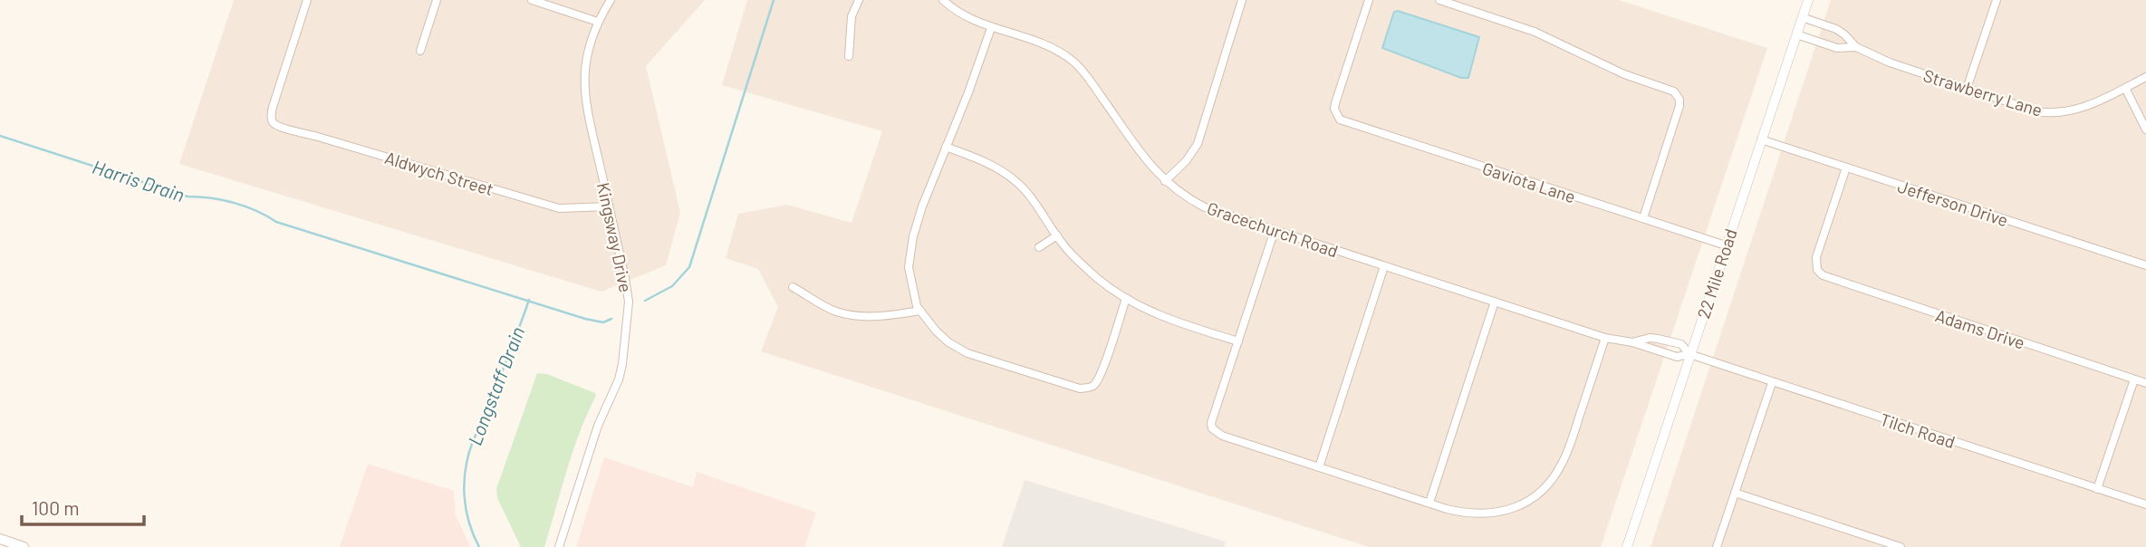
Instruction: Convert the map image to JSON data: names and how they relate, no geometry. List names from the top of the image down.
{
  "streets": {
    "street": [
      "Strawberry Lane",
      "Aldwych Street",
      "Gaviota Lane",
      "Jefferson Drive",
      "Gracechurch Road",
      "Kingsway Drive",
      "22 Mile Road",
      "Adams Drive",
      "Tilch Road"
    ]
  },
  "crossings": [
    ["Strawberry Lane", "22 Mile Road"],
    ["Aldwych Street", "Kingsway Drive"],
    ["Gaviota Lane", "22 Mile Road"],
    ["Jefferson Drive", "22 Mile Road"],
    ["Jefferson Drive", "Adams Drive"],
    ["Gracechurch Road", "22 Mile Road"],
    ["Gracechurch Road", "Tilch Road"],
    ["22 Mile Road", "Tilch Road"]
  ],
  "water": ["Harris Drain", "Longstaff Drain"],
  "scale_bar": "100 m"
}
